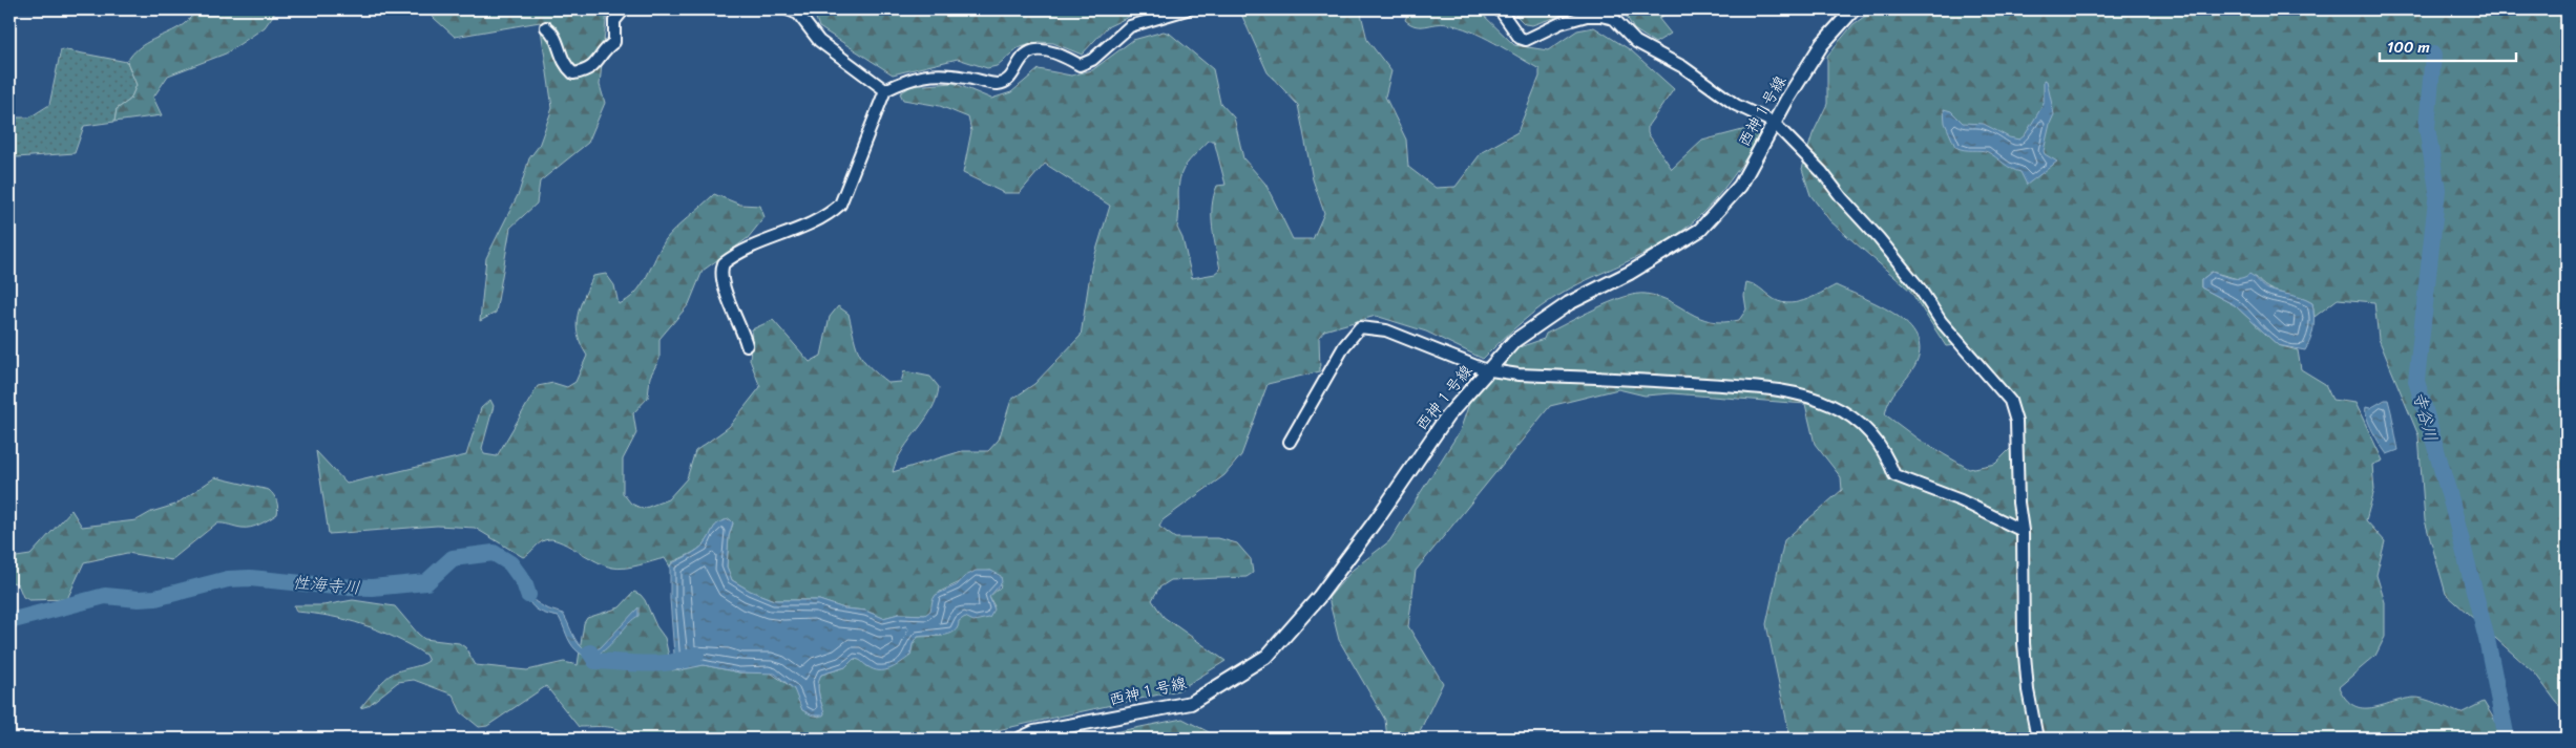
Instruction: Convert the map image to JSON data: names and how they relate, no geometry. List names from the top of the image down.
{
  "streets": {
    "street": ["西神１号線"]
  },
  "water": ["寺谷川", "性海寺川"],
  "scale_bar": "100 m"
}
